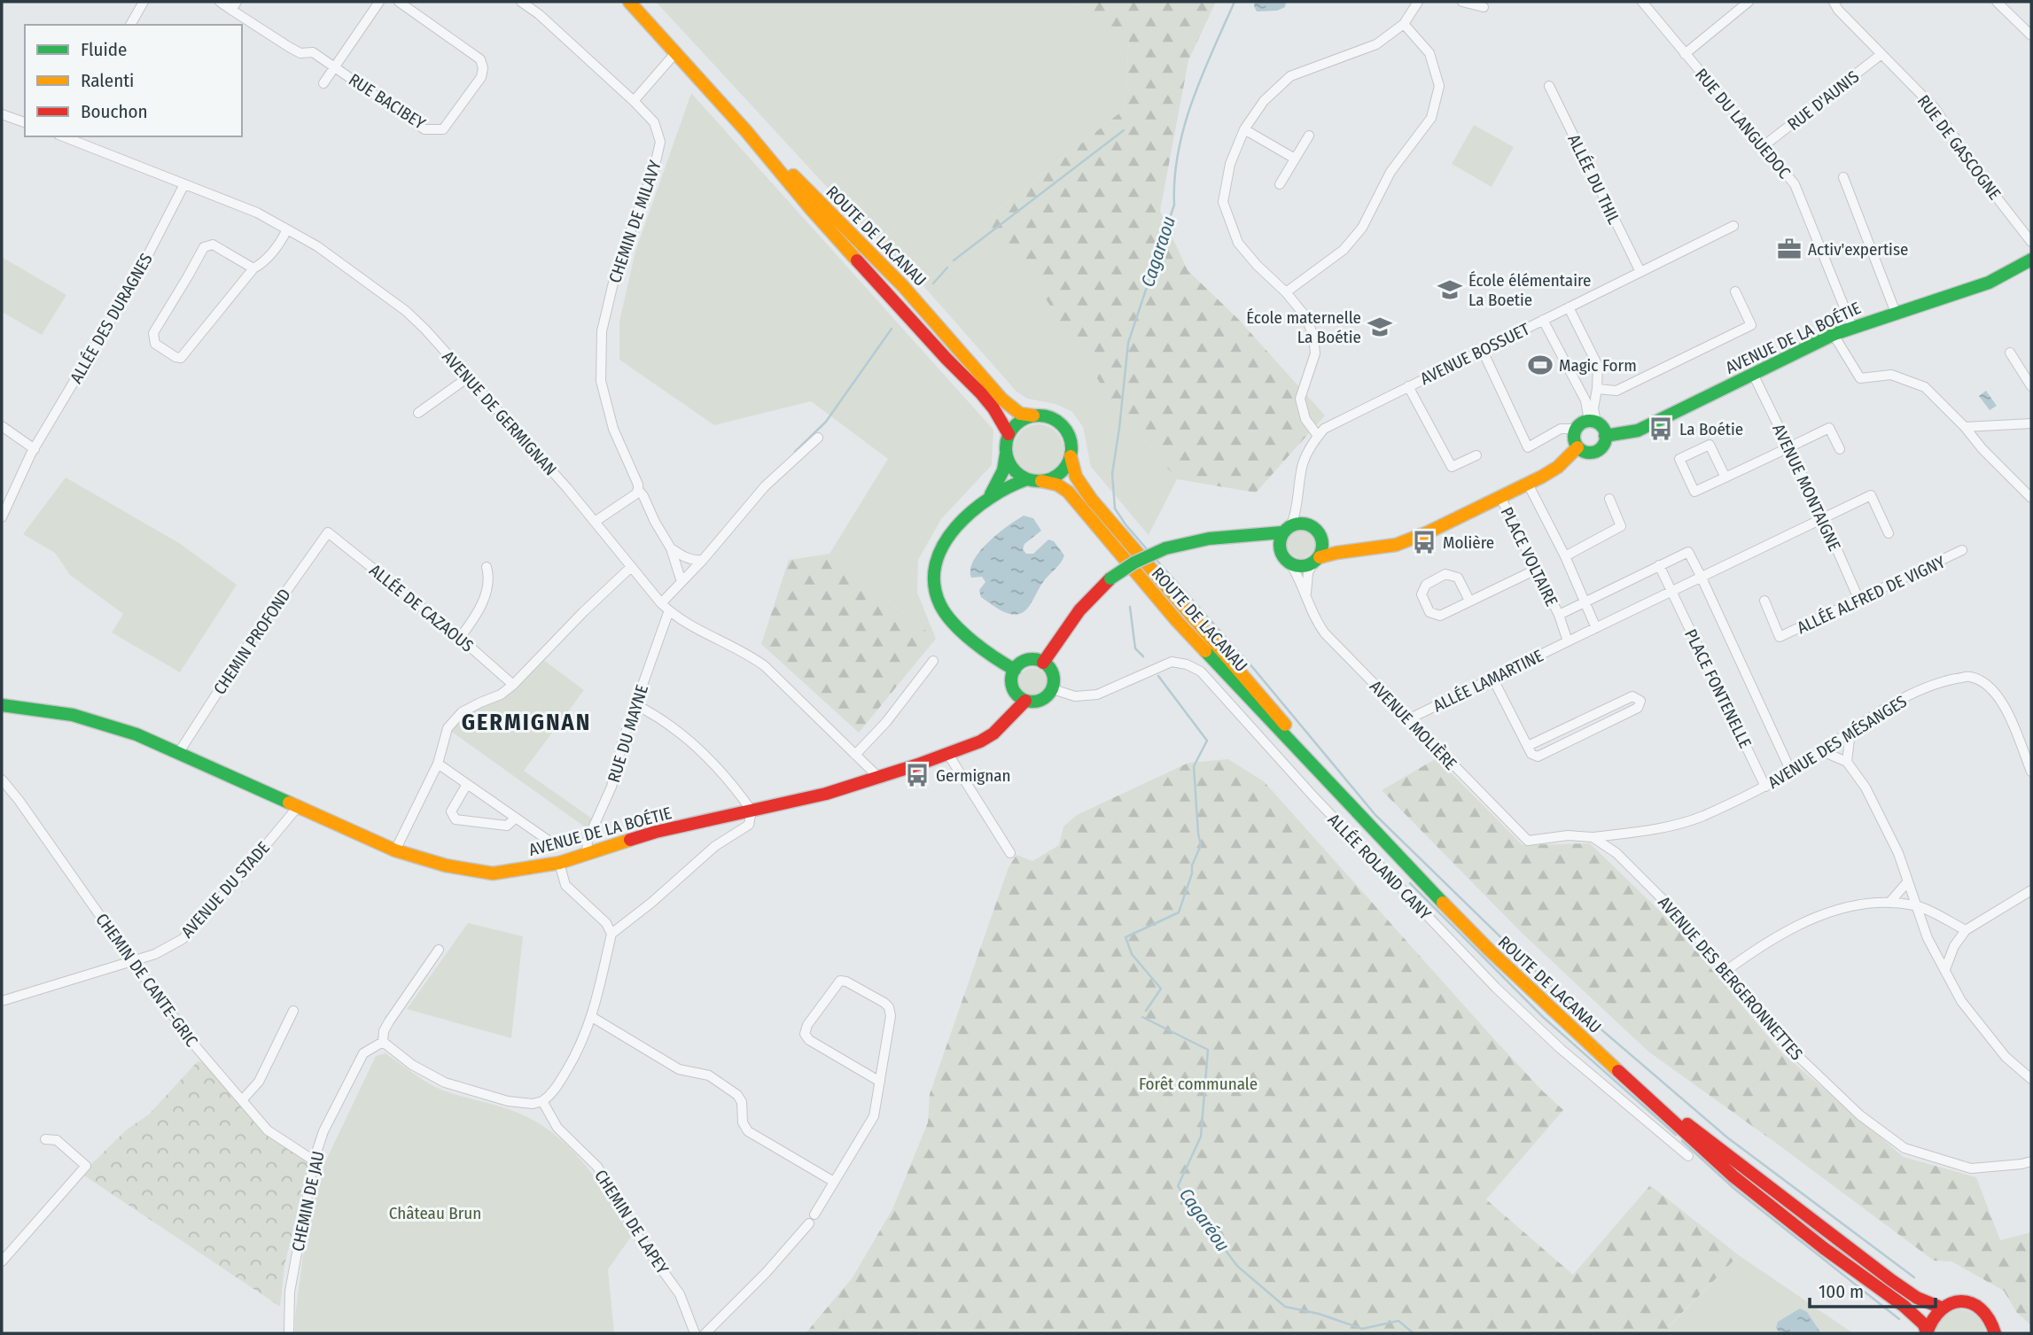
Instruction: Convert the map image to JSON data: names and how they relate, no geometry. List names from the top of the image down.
{
  "streets": {
    "main road": ["ROUTE DE LACANAU", "AVENUE DE LA BOÉTIE"],
    "street": [
      "RUE D'AUNIS",
      "RUE BACIBEY",
      "RUE DU LANGUEDOC",
      "RUE DE GASCOGNE",
      "ALLÉE DU THIL",
      "CHEMIN DE MILAVY",
      "ALLÉE DES DURAGNES",
      "AVENUE BOSSUET",
      "AVENUE DE GERMIGNAN",
      "AVENUE MONTAIGNE",
      "PLACE VOLTAIRE",
      "ALLÉE ALFRED DE VIGNY",
      "ALLÉE DE CAZAOUS",
      "CHEMIN PROFOND",
      "ALLÉE LAMARTINE",
      "PLACE FONTENELLE",
      "AVENUE MOLIÈRE",
      "RUE DU MAYNE",
      "AVENUE DES MÉSANGES",
      "ALLÉE ROLAND CANY",
      "AVENUE DU STADE",
      "AVENUE DES BERGERONNETTES",
      "CHEMIN DE CANTE-GRIC",
      "CHEMIN DE JAU",
      "CHEMIN DE LAPEY"
    ]
  },
  "crossings": [
    ["RUE D'AUNIS", "RUE DU LANGUEDOC"],
    ["RUE D'AUNIS", "RUE DE GASCOGNE"],
    ["RUE DU LANGUEDOC", "AVENUE DE LA BOÉTIE"],
    ["ALLÉE DU THIL", "AVENUE BOSSUET"],
    ["ALLÉE DES DURAGNES", "AVENUE DE GERMIGNAN"],
    ["AVENUE DE LA BOÉTIE", "AVENUE DE GERMIGNAN"],
    ["AVENUE DE LA BOÉTIE", "AVENUE MONTAIGNE"],
    ["AVENUE DE LA BOÉTIE", "CHEMIN PROFOND"],
    ["AVENUE DE LA BOÉTIE", "RUE DU MAYNE"],
    ["AVENUE DE LA BOÉTIE", "ALLÉE ROLAND CANY"],
    ["AVENUE DE LA BOÉTIE", "AVENUE DU STADE"],
    ["AVENUE DE GERMIGNAN", "RUE DU MAYNE"],
    ["AVENUE MONTAIGNE", "ALLÉE ALFRED DE VIGNY"],
    ["AVENUE MONTAIGNE", "ALLÉE LAMARTINE"],
    ["PLACE VOLTAIRE", "ALLÉE LAMARTINE"],
    ["ALLÉE DE CAZAOUS", "CHEMIN PROFOND"],
    ["ALLÉE LAMARTINE", "PLACE FONTENELLE"],
    ["ALLÉE LAMARTINE", "AVENUE MOLIÈRE"],
    ["PLACE FONTENELLE", "AVENUE DES MÉSANGES"],
    ["AVENUE MOLIÈRE", "AVENUE DES MÉSANGES"],
    ["AVENUE MOLIÈRE", "AVENUE DES BERGERONNETTES"],
    ["AVENUE DES MÉSANGES", "AVENUE DES BERGERONNETTES"],
    ["AVENUE DU STADE", "CHEMIN DE CANTE-GRIC"],
    ["CHEMIN DE CANTE-GRIC", "CHEMIN DE JAU"]
  ],
  "districts": ["GERMIGNAN"],
  "water": ["Cagaraou", "Cagaréou"],
  "parks": ["Forêt communale", "Château Brun"],
  "places": {
    "office": ["Activ'expertise"],
    "school or university": ["École élémentaire La Boetie", "École maternelle La Boétie"],
    "sports": ["Magic Form"],
    "bus stop": ["La Boétie", "Molière", "Germignan"]
  },
  "legend": ["Fluide", "Ralenti", "Bouchon"],
  "scale_bar": "100 m"
}
